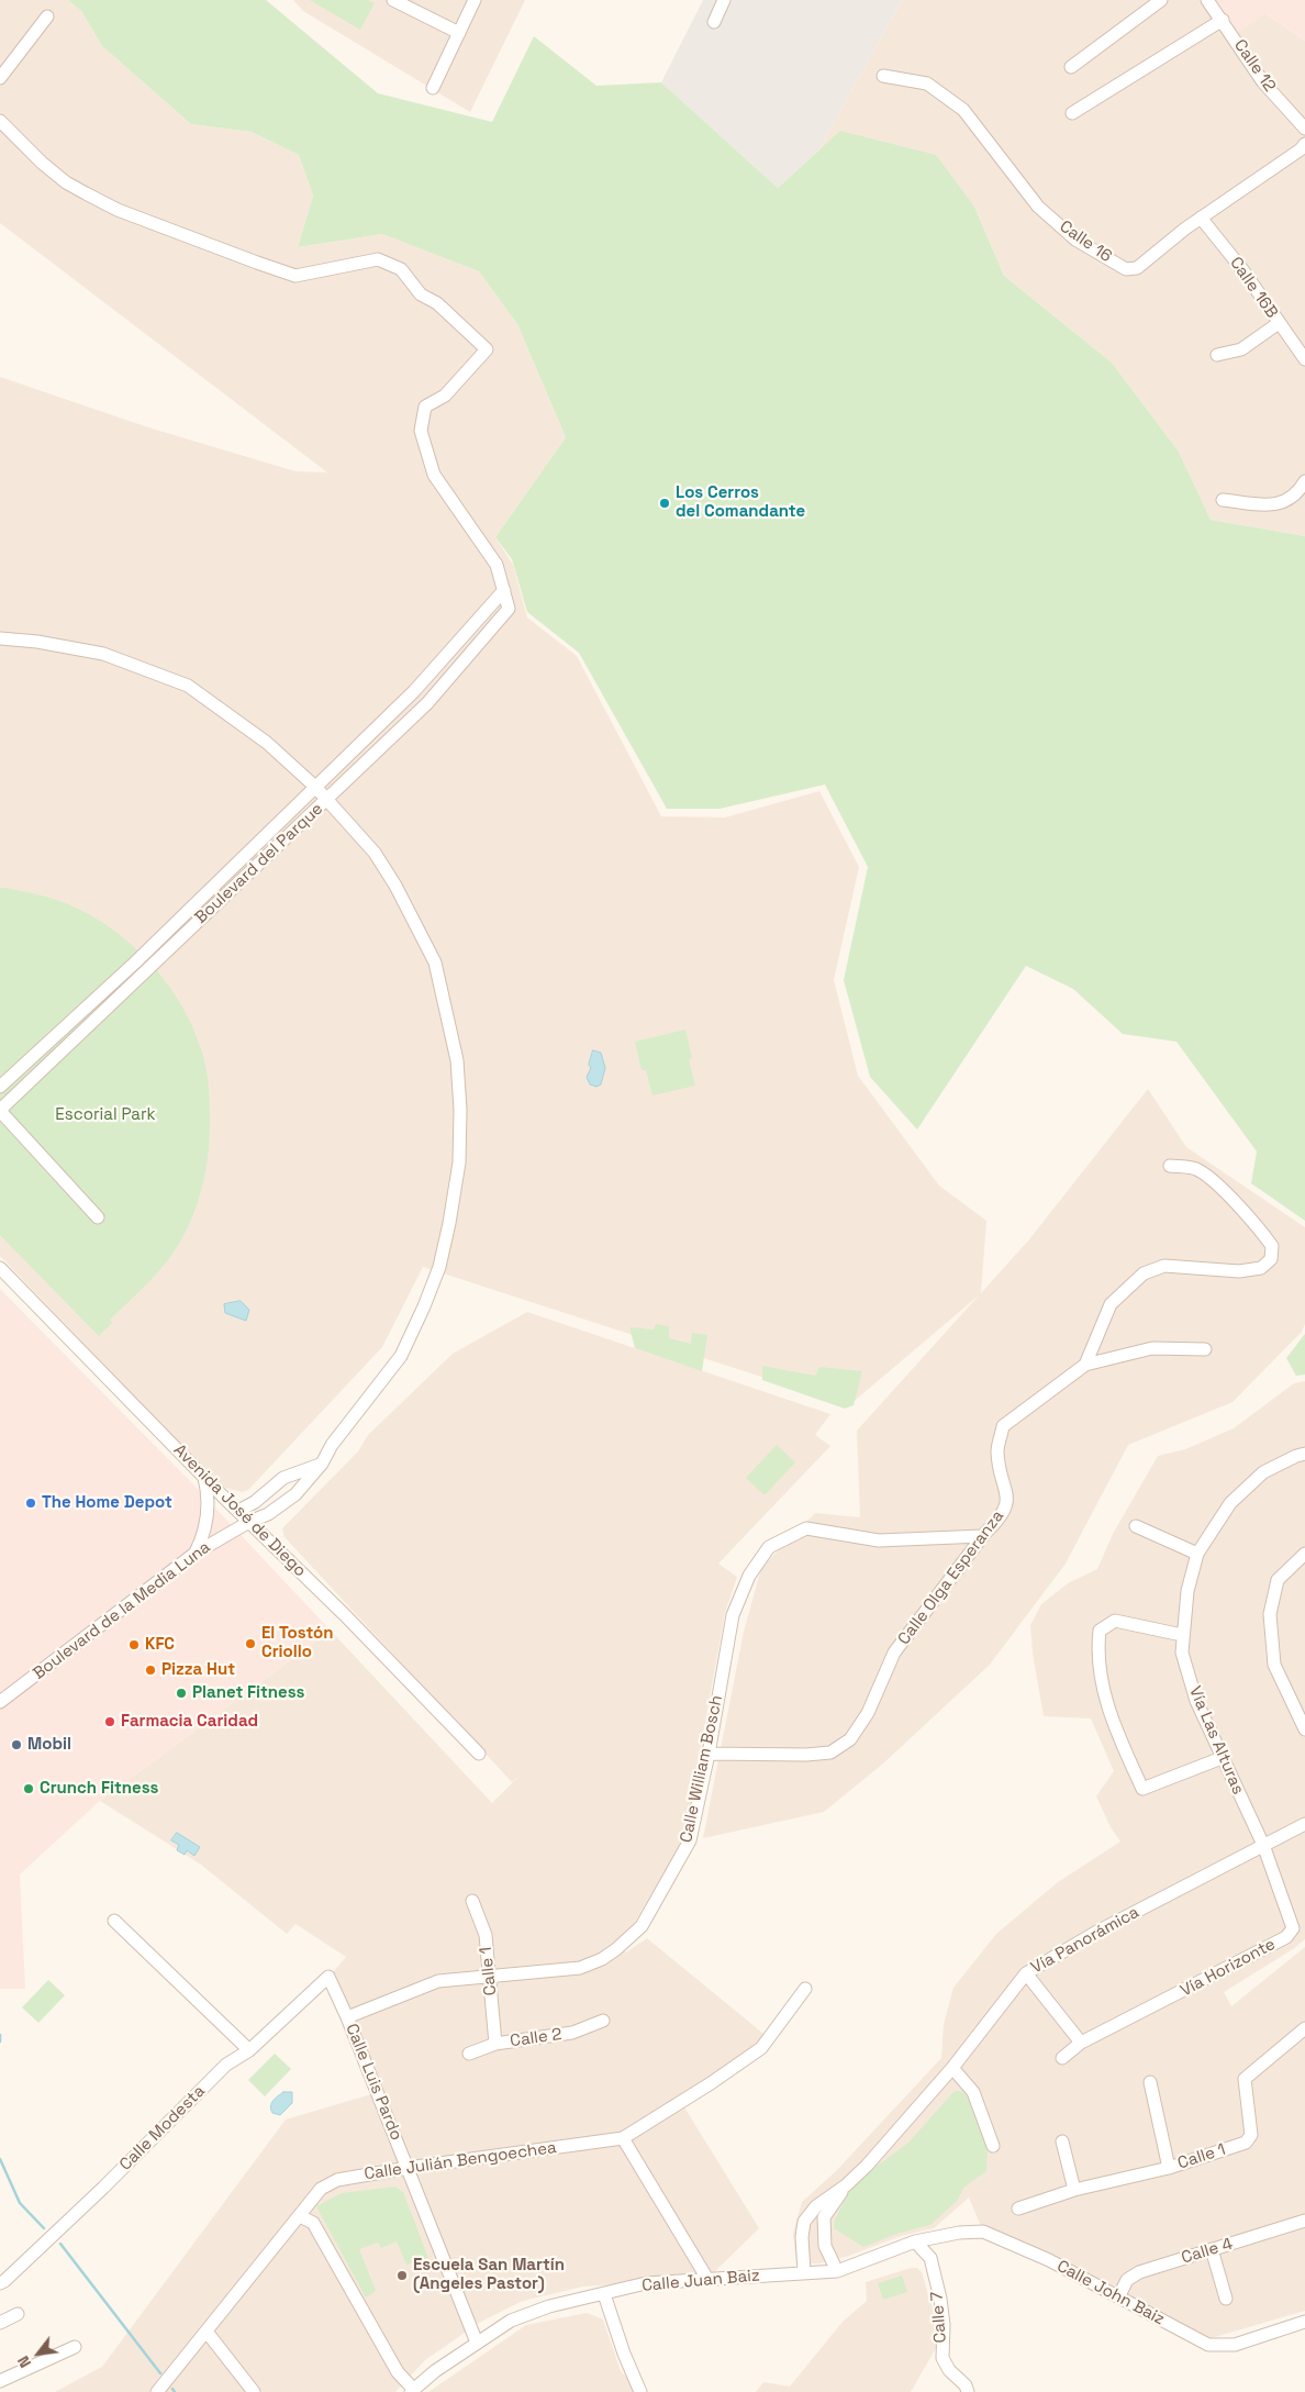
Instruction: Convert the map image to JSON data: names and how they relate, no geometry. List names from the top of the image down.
{
  "streets": {
    "street": [
      "Calle 12",
      "Calle 16",
      "Calle 16B",
      "Boulevard del Parque",
      "Avenida José de Diego",
      "Calle Olga Esperanza",
      "Boulevard de la Media Luna",
      "Vía Las Alturas",
      "Calle William Bosch",
      "Vía Panorámica",
      "Vía Horizonte",
      "Calle 1",
      "Calle 2",
      "Calle Luis Pardo",
      "Calle Modesta",
      "Calle Julián Bengoechea",
      "Calle 4",
      "Calle Juan Baiz",
      "Calle John Baiz",
      "Calle 7"
    ]
  },
  "crossings": [
    ["Calle 16", "Calle 16B"],
    ["Boulevard del Parque", "Boulevard de la Media Luna"],
    ["Avenida José de Diego", "Boulevard de la Media Luna"],
    ["Calle Olga Esperanza", "Calle William Bosch"],
    ["Vía Las Alturas", "Vía Panorámica"],
    ["Vía Las Alturas", "Vía Horizonte"],
    ["Calle William Bosch", "Calle 1"],
    ["Calle William Bosch", "Calle Luis Pardo"],
    ["Vía Panorámica", "Vía Horizonte"],
    ["Vía Panorámica", "Calle Juan Baiz"],
    ["Calle 1", "Calle 2"],
    ["Calle Luis Pardo", "Calle Modesta"],
    ["Calle Luis Pardo", "Calle Julián Bengoechea"],
    ["Calle Luis Pardo", "Calle Juan Baiz"],
    ["Calle 4", "Calle John Baiz"],
    ["Calle Juan Baiz", "Calle John Baiz"],
    ["Calle Juan Baiz", "Calle 7"],
    ["Calle John Baiz", "Calle 7"]
  ],
  "parks": ["Escorial Park"],
  "places": [
    "Los Cerros del Comandante",
    "The Home Depot",
    "El Tostón Criollo",
    "KFC",
    "Pizza Hut",
    "Planet Fitness",
    "Farmacia Caridad",
    "Mobil",
    "Crunch Fitness",
    "Escuela San Martín (Angeles Pastor)"
  ],
  "north": "bottom left"
}
